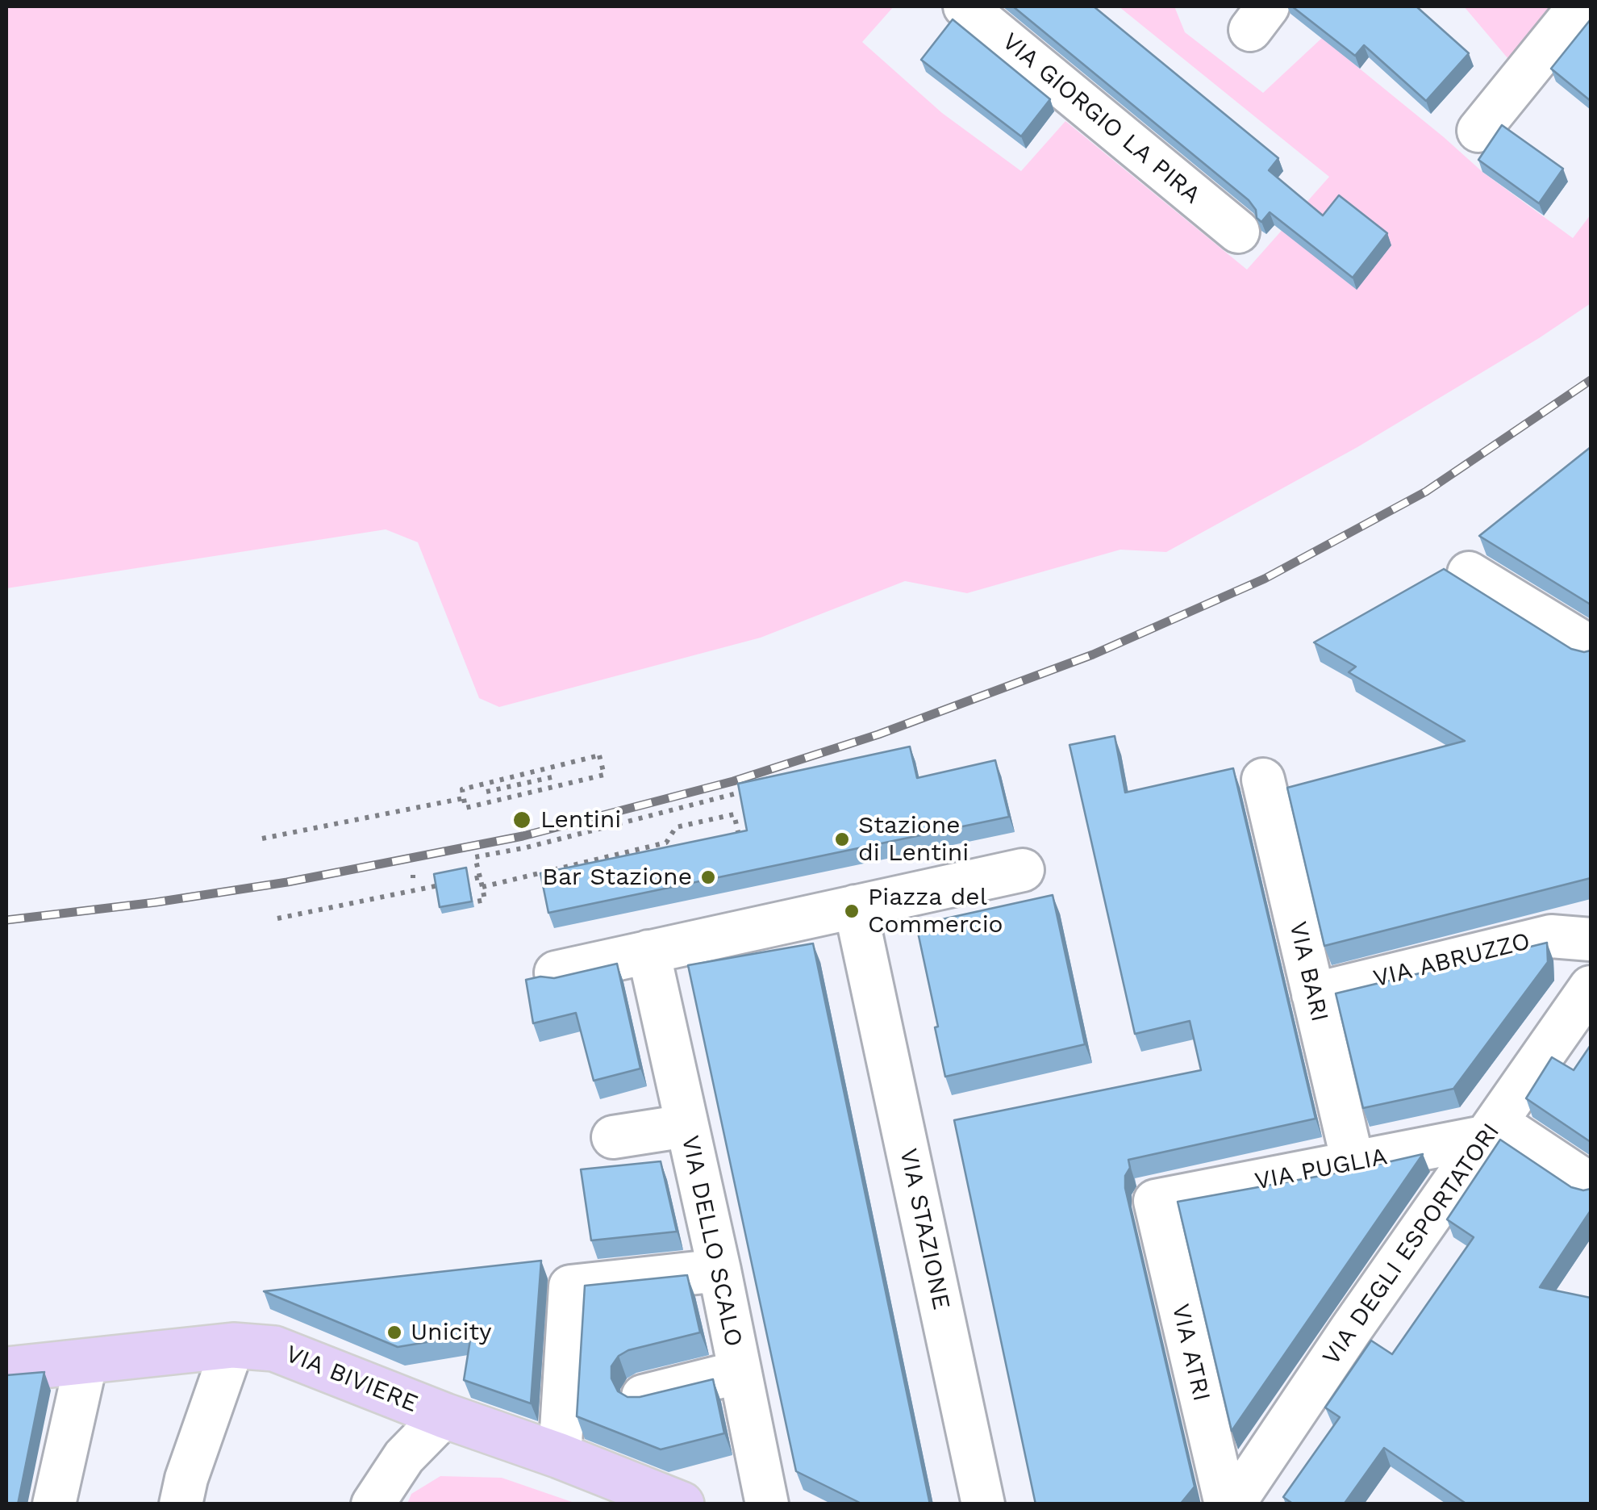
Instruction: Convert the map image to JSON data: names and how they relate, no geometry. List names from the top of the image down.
{
  "streets": {
    "main road": ["VIA BIVIERE"],
    "street": [
      "VIA GIORGIO LA PIRA",
      "VIA ABRUZZO",
      "VIA BARI",
      "VIA PUGLIA",
      "VIA STAZIONE",
      "VIA DELLO SCALO",
      "VIA DEGLI ESPORTATORI",
      "VIA ATRI"
    ]
  },
  "crossings": [
    ["VIA ABRUZZO", "VIA BARI"],
    ["VIA BARI", "VIA PUGLIA"],
    ["VIA PUGLIA", "VIA DEGLI ESPORTATORI"],
    ["VIA PUGLIA", "VIA ATRI"]
  ],
  "places": [
    "Lentini",
    "Stazione di Lentini",
    "Bar Stazione",
    "Piazza del Commercio",
    "Unicity"
  ]
}
